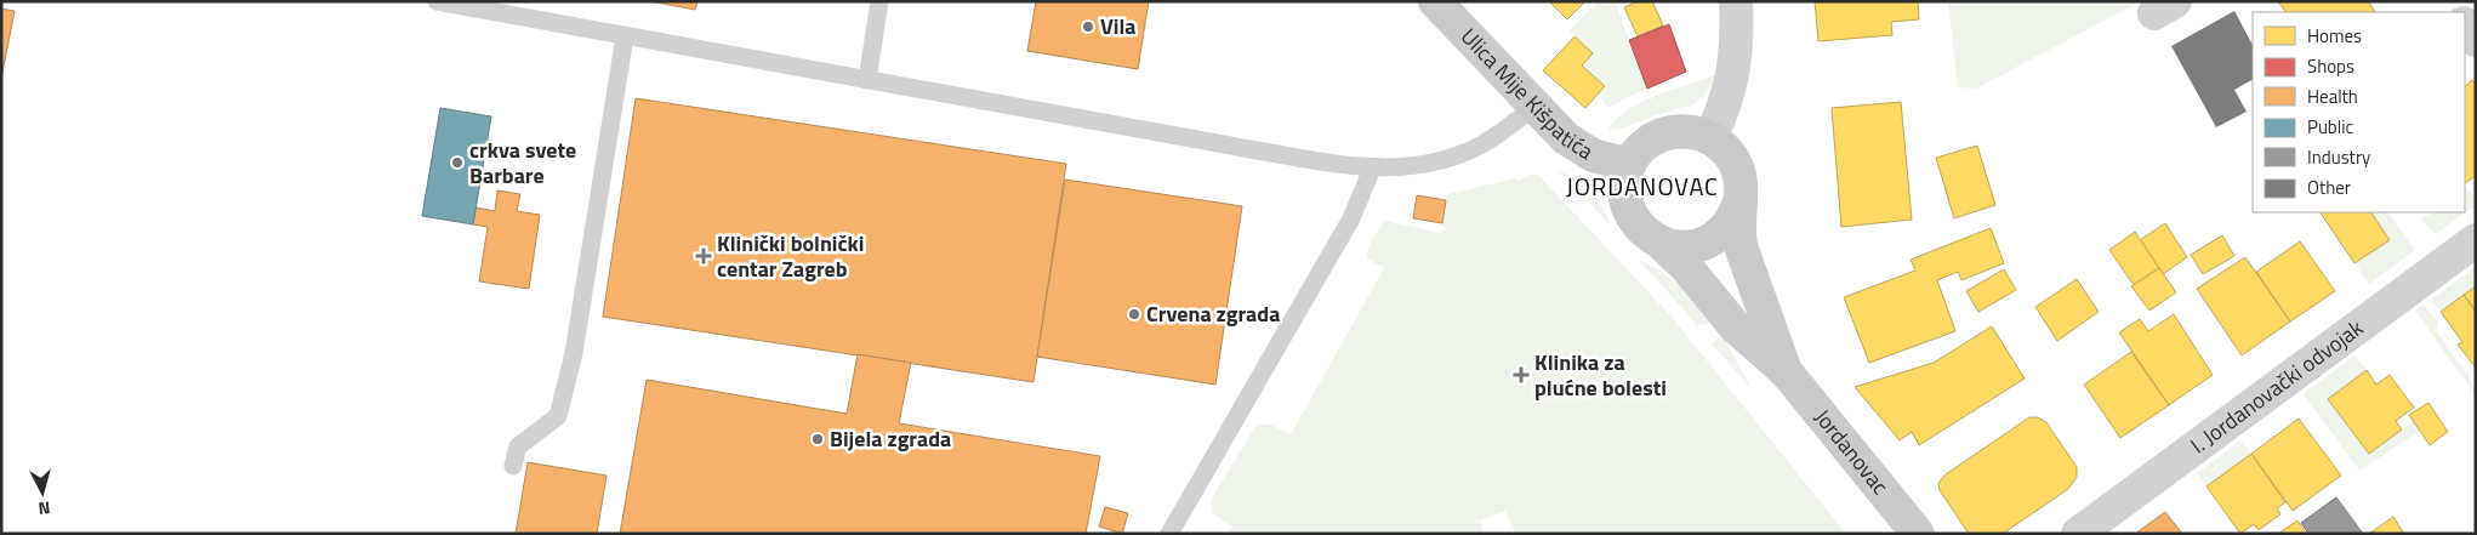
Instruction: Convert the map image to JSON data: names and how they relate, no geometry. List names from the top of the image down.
{
  "streets": {
    "main road": ["Ulica Mije Kišpatića", "Jordanovac"],
    "street": ["I. Jordanovački odvojak"]
  },
  "districts": ["JORDANOVAC"],
  "places": {
    "other": [
      "Vila",
      "crkva svete Barbare",
      "Crvena zgrada",
      "Bijela zgrada"
    ],
    "health": ["Klinički bolnički centar Zagreb", "Klinika za plućne bolesti"]
  },
  "legend": [
    "Homes",
    "Shops",
    "Health",
    "Public",
    "Industry",
    "Other"
  ],
  "north": "bottom"
}
